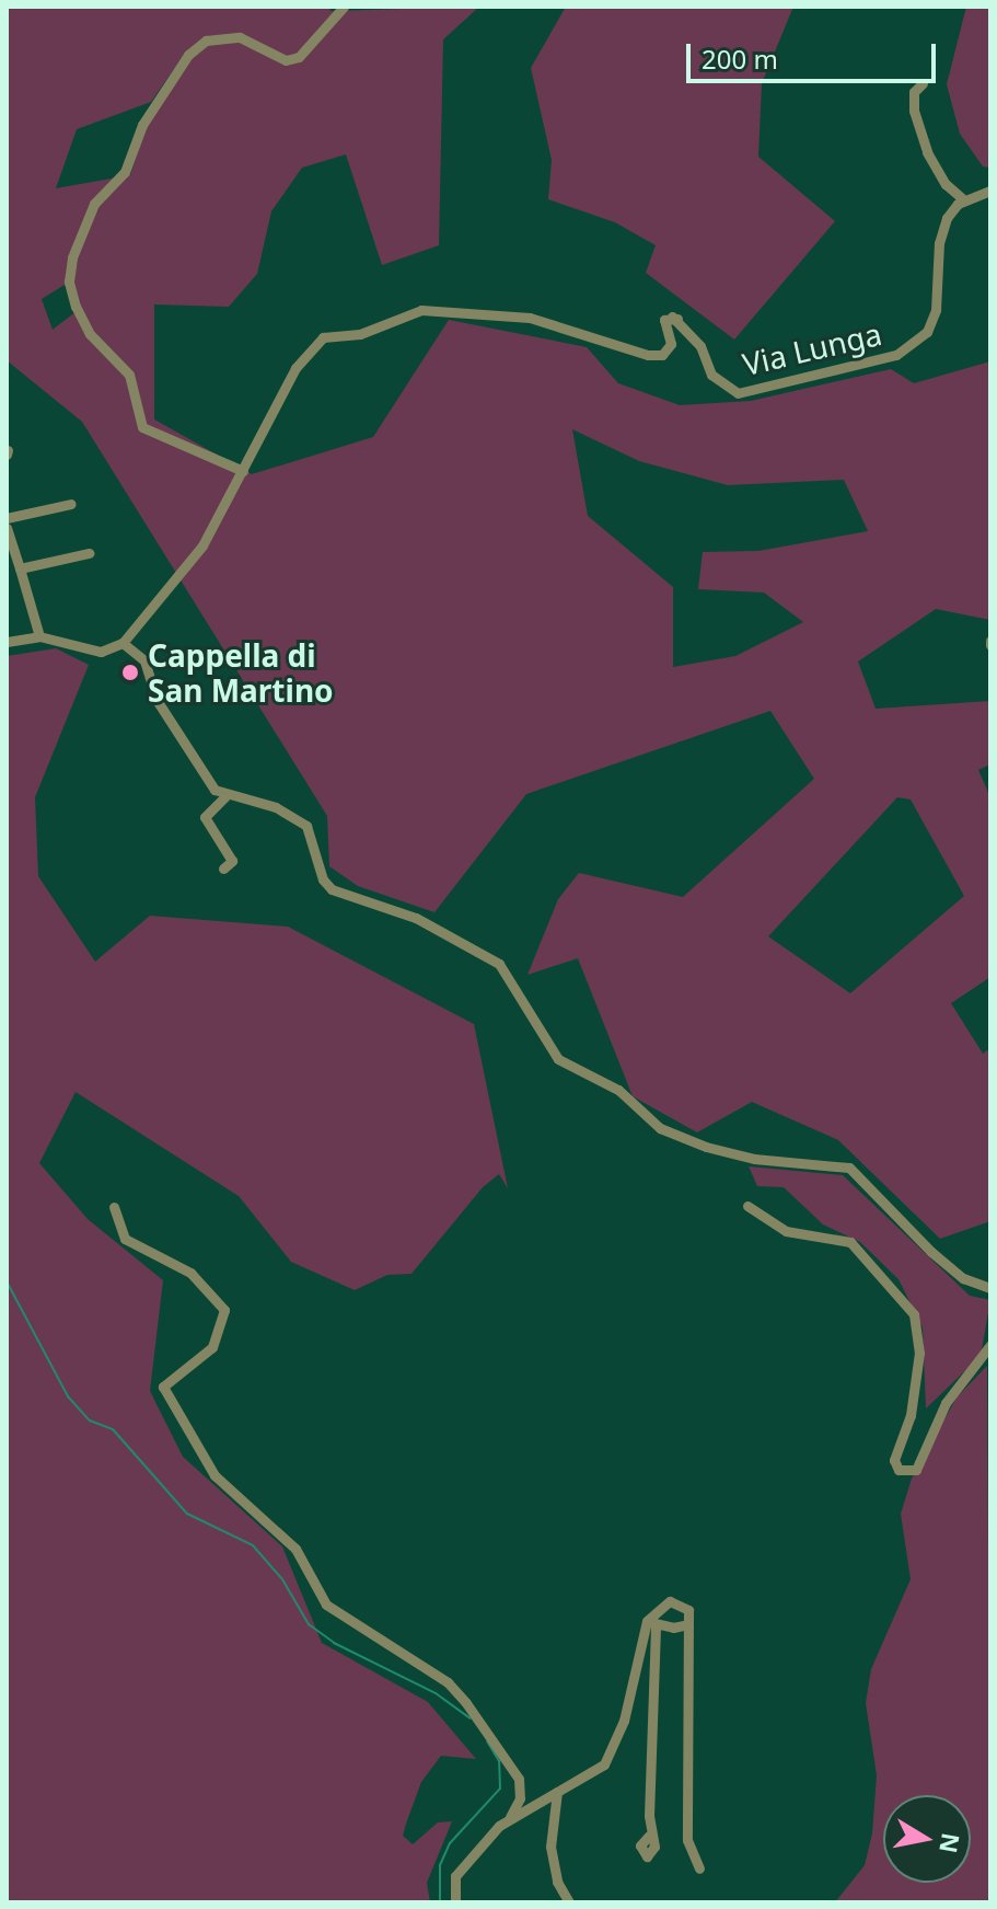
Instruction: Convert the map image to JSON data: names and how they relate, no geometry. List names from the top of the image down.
{
  "streets": {
    "street": ["Via Lunga"]
  },
  "places": ["Cappella di San Martino"],
  "scale_bar": "200 m",
  "north": "right"
}
